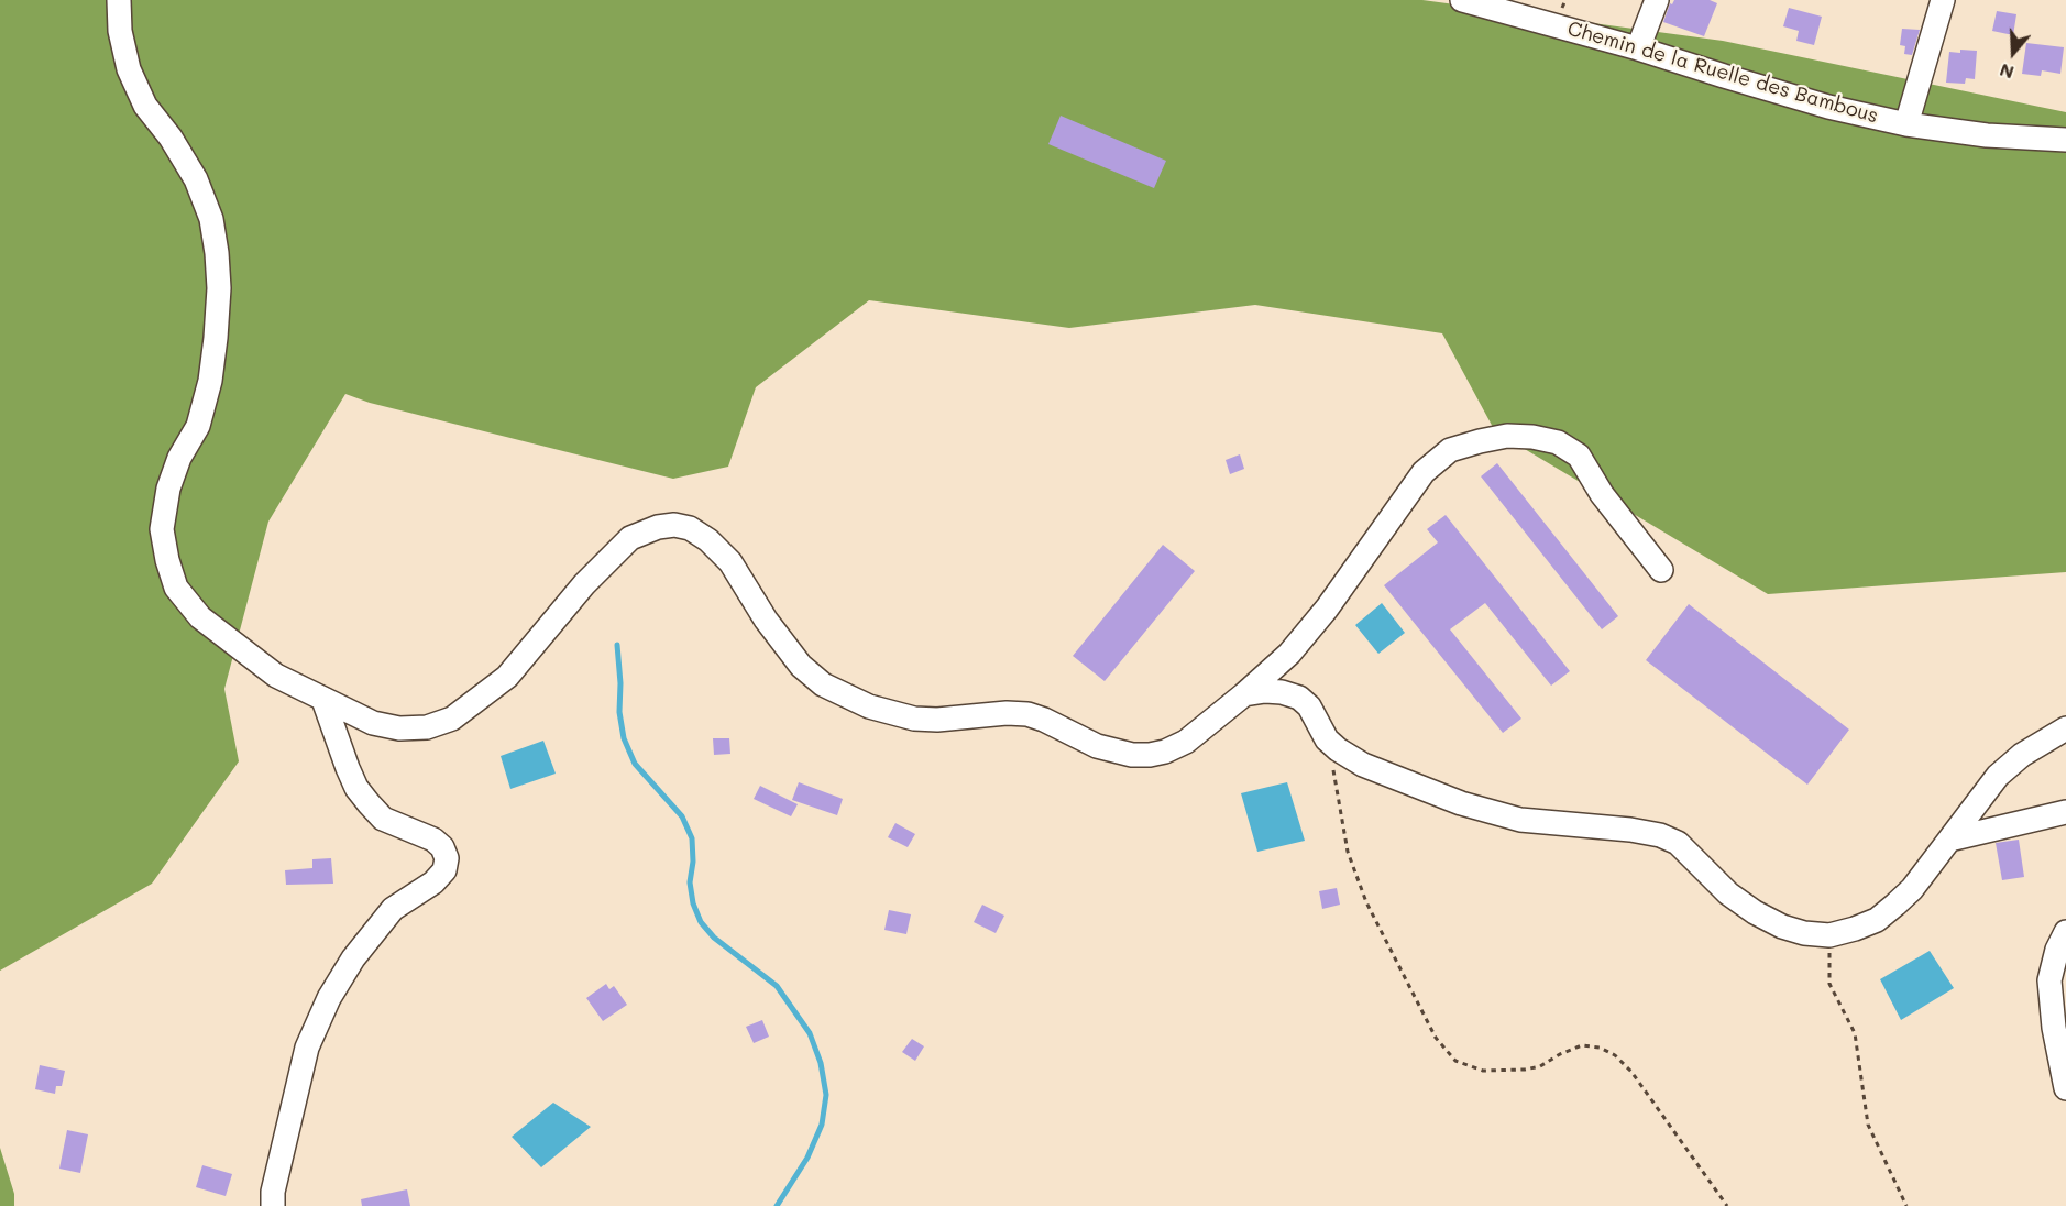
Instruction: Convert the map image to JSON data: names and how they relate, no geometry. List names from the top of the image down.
{
  "streets": {
    "street": ["Chemin de la Ruelle des Bambous"]
  },
  "north": "bottom"
}
